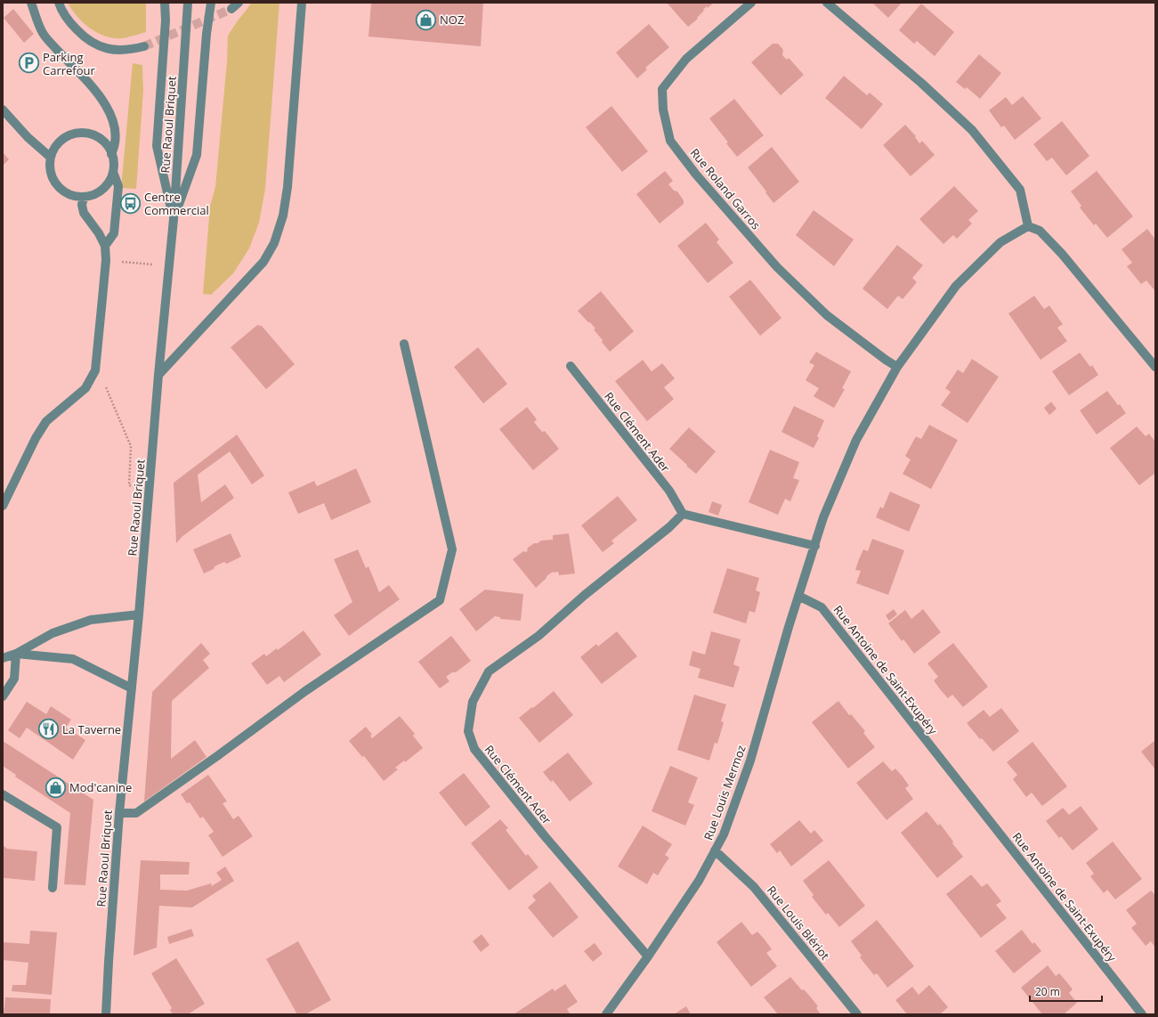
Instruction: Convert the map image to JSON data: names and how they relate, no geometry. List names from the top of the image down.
{
  "streets": {
    "street": [
      "Rue Raoul Briquet",
      "Rue Roland Garros",
      "Rue Clément Ader",
      "Rue Antoine de Saint-Exupéry",
      "Rue Louis Mermoz",
      "Rue Louis Blériot"
    ]
  },
  "crossings": [
    ["Rue Clément Ader", "Rue Louis Mermoz"],
    ["Rue Antoine de Saint-Exupéry", "Rue Louis Mermoz"],
    ["Rue Louis Mermoz", "Rue Louis Blériot"]
  ],
  "places": {
    "shop": ["NOZ", "Mod'canine"],
    "parking": ["Parking Carrefour"],
    "bus stop": ["Centre Commercial"],
    "restaurant": ["La Taverne"]
  },
  "scale_bar": "20 m"
}
